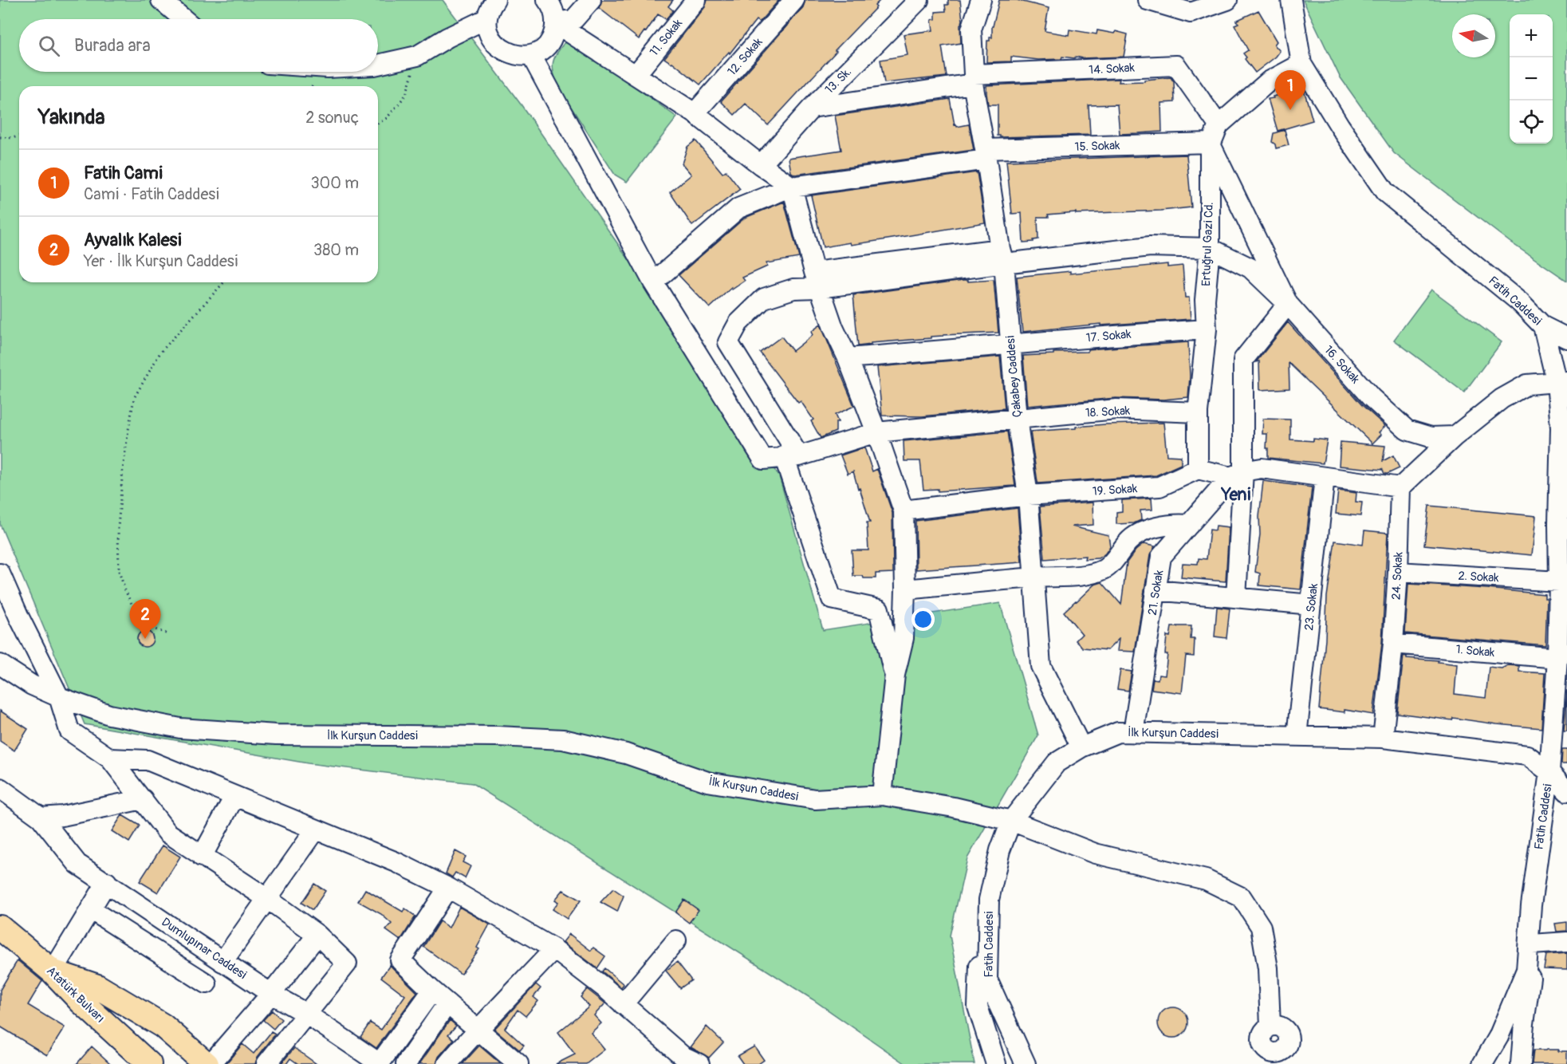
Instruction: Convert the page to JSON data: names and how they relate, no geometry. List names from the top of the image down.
{
  "streets": {
    "main road": ["Atatürk Bulvarı"],
    "street": [
      "11. Sokak",
      "12. Sokak",
      "14. Sokak",
      "13. Sk.",
      "15. Sokak",
      "Ertuğrul Gazi Cd.",
      "Fatih Caddesi",
      "17. Sokak",
      "16. Sokak",
      "Çakabey Caddesi",
      "18. Sokak",
      "19. Sokak",
      "24. Sokak",
      "2. Sokak",
      "21. Sokak",
      "23. Sokak",
      "1. Sokak",
      "İlk Kurşun Caddesi",
      "Dumlupınar Caddesi"
    ]
  },
  "crossings": [
    ["14. Sokak", "Ertuğrul Gazi Cd."],
    ["14. Sokak", "Çakabey Caddesi"],
    ["15. Sokak", "Ertuğrul Gazi Cd."],
    ["15. Sokak", "16. Sokak"],
    ["15. Sokak", "Çakabey Caddesi"],
    ["15. Sokak", "18. Sokak"],
    ["Ertuğrul Gazi Cd.", "Fatih Caddesi"],
    ["Ertuğrul Gazi Cd.", "17. Sokak"],
    ["Ertuğrul Gazi Cd.", "16. Sokak"],
    ["Ertuğrul Gazi Cd.", "18. Sokak"],
    ["Ertuğrul Gazi Cd.", "19. Sokak"],
    ["Fatih Caddesi", "2. Sokak"],
    ["Fatih Caddesi", "1. Sokak"],
    ["Fatih Caddesi", "İlk Kurşun Caddesi"],
    ["17. Sokak", "Çakabey Caddesi"],
    ["Çakabey Caddesi", "18. Sokak"],
    ["Çakabey Caddesi", "19. Sokak"],
    ["Çakabey Caddesi", "İlk Kurşun Caddesi"],
    ["24. Sokak", "2. Sokak"],
    ["24. Sokak", "1. Sokak"],
    ["24. Sokak", "İlk Kurşun Caddesi"],
    ["21. Sokak", "İlk Kurşun Caddesi"],
    ["23. Sokak", "İlk Kurşun Caddesi"]
  ],
  "districts": ["Yeni"],
  "north": "left",
  "page": {
    "map_buttons": ["+", "−"],
    "search": "Burada ara",
    "pins": ["1", "2"],
    "heading": ["Yakında", "2 sonuç"],
    "list": [
      {
        "mark": "1",
        "name": "Fatih Cami",
        "note": "Cami · Fatih Caddesi",
        "value": "300 m"
      },
      {
        "mark": "2",
        "name": "Ayvalık Kalesi",
        "note": "Yer · İlk Kurşun Caddesi",
        "value": "380 m"
      }
    ]
  }
}
